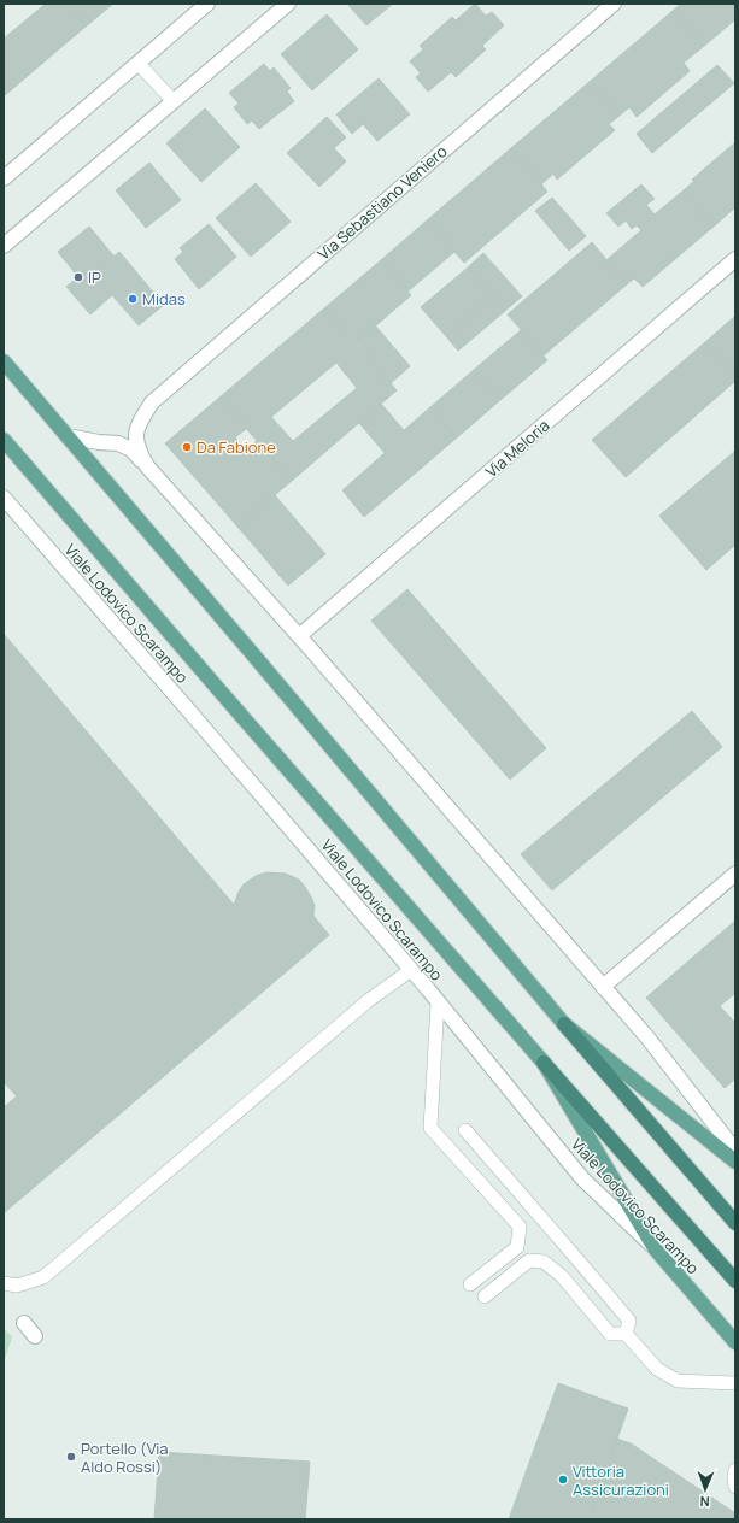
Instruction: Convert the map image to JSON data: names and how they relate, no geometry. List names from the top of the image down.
{
  "streets": {
    "highway": ["Viale Lodovico Scarampo"],
    "street": ["Via Sebastiano Veniero", "Via Meloria"]
  },
  "places": [
    "IP",
    "Midas",
    "Da Fabione",
    "Portello (Via Aldo Rossi)",
    "Vittoria Assicurazioni"
  ],
  "north": "bottom"
}
